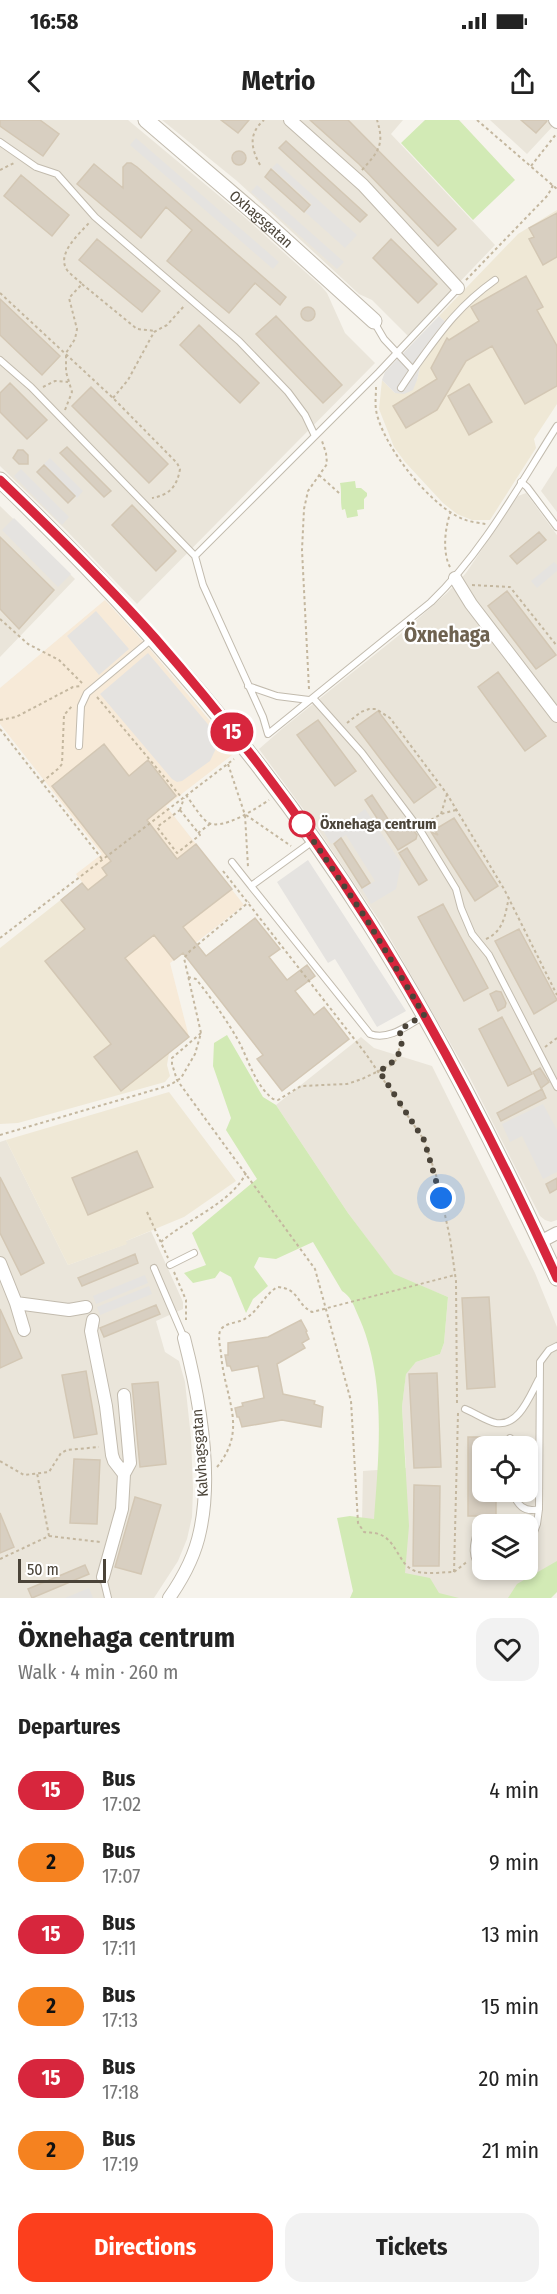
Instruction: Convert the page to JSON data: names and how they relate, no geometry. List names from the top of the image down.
{
  "streets": {
    "street": ["Oxhagsgatan", "Kalvhagsgatan"]
  },
  "districts": ["Öxnehaga"],
  "places": ["Öxnehaga centrum"],
  "lines": ["bus line 15"],
  "scale_bar": "50 m",
  "page": {
    "status": "16:58",
    "header": "Metrio",
    "on_map": "15",
    "scale": "50 m",
    "heading": [
      ["Öxnehaga centrum", "Walk · 4 min · 260 m"],
      "Departures"
    ],
    "list": [
      {
        "mark": "15",
        "name": "Bus",
        "note": "17:02",
        "value": "4 min"
      },
      {
        "mark": "2",
        "name": "Bus",
        "note": "17:07",
        "value": "9 min"
      },
      {
        "mark": "15",
        "name": "Bus",
        "note": "17:11",
        "value": "13 min"
      },
      {
        "mark": "2",
        "name": "Bus",
        "note": "17:13",
        "value": "15 min"
      },
      {
        "mark": "15",
        "name": "Bus",
        "note": "17:18",
        "value": "20 min"
      },
      {
        "mark": "2",
        "name": "Bus",
        "note": "17:19",
        "value": "21 min"
      }
    ],
    "buttons": ["Directions", "Tickets"]
  }
}
